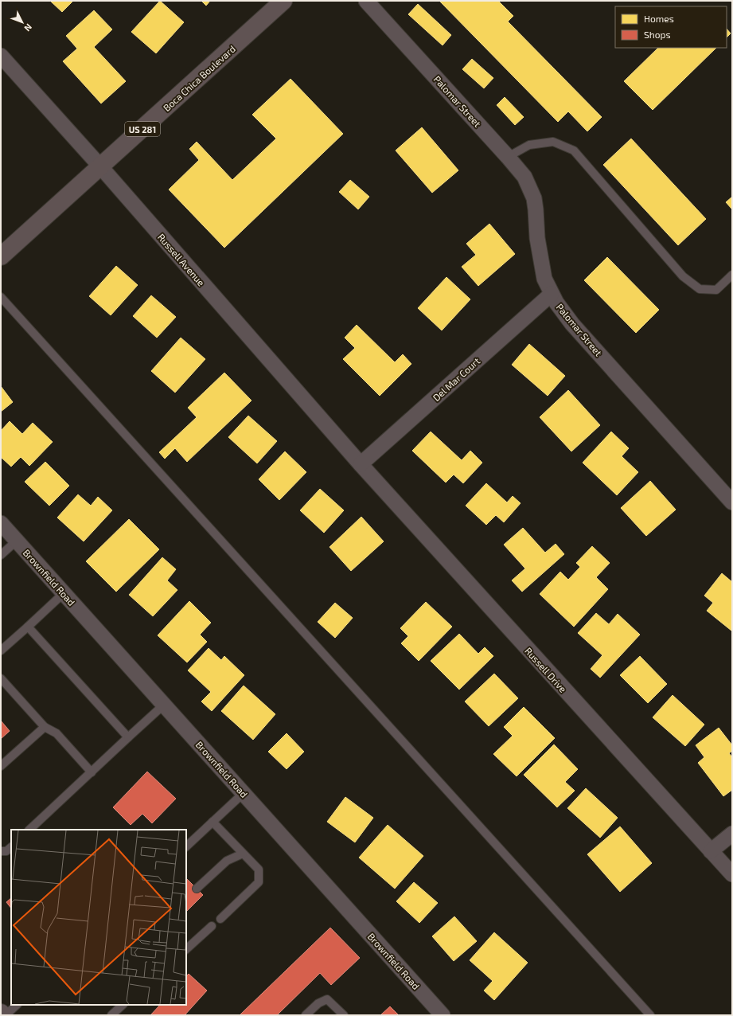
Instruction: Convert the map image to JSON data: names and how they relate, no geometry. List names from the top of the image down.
{
  "streets": {
    "main road": ["Boca Chica Boulevard", "US 281"],
    "street": [
      "Palomar Street",
      "Russell Avenue",
      "Del Mar Court",
      "Brownfield Road",
      "Russell Drive"
    ]
  },
  "crossings": [
    ["Boca Chica Boulevard", "Russell Avenue"],
    ["Palomar Street", "Del Mar Court"],
    ["Russell Avenue", "Del Mar Court"],
    ["Russell Avenue", "Russell Drive"],
    ["Del Mar Court", "Russell Drive"]
  ],
  "legend": ["Homes", "Shops"],
  "north": "bottom right"
}
